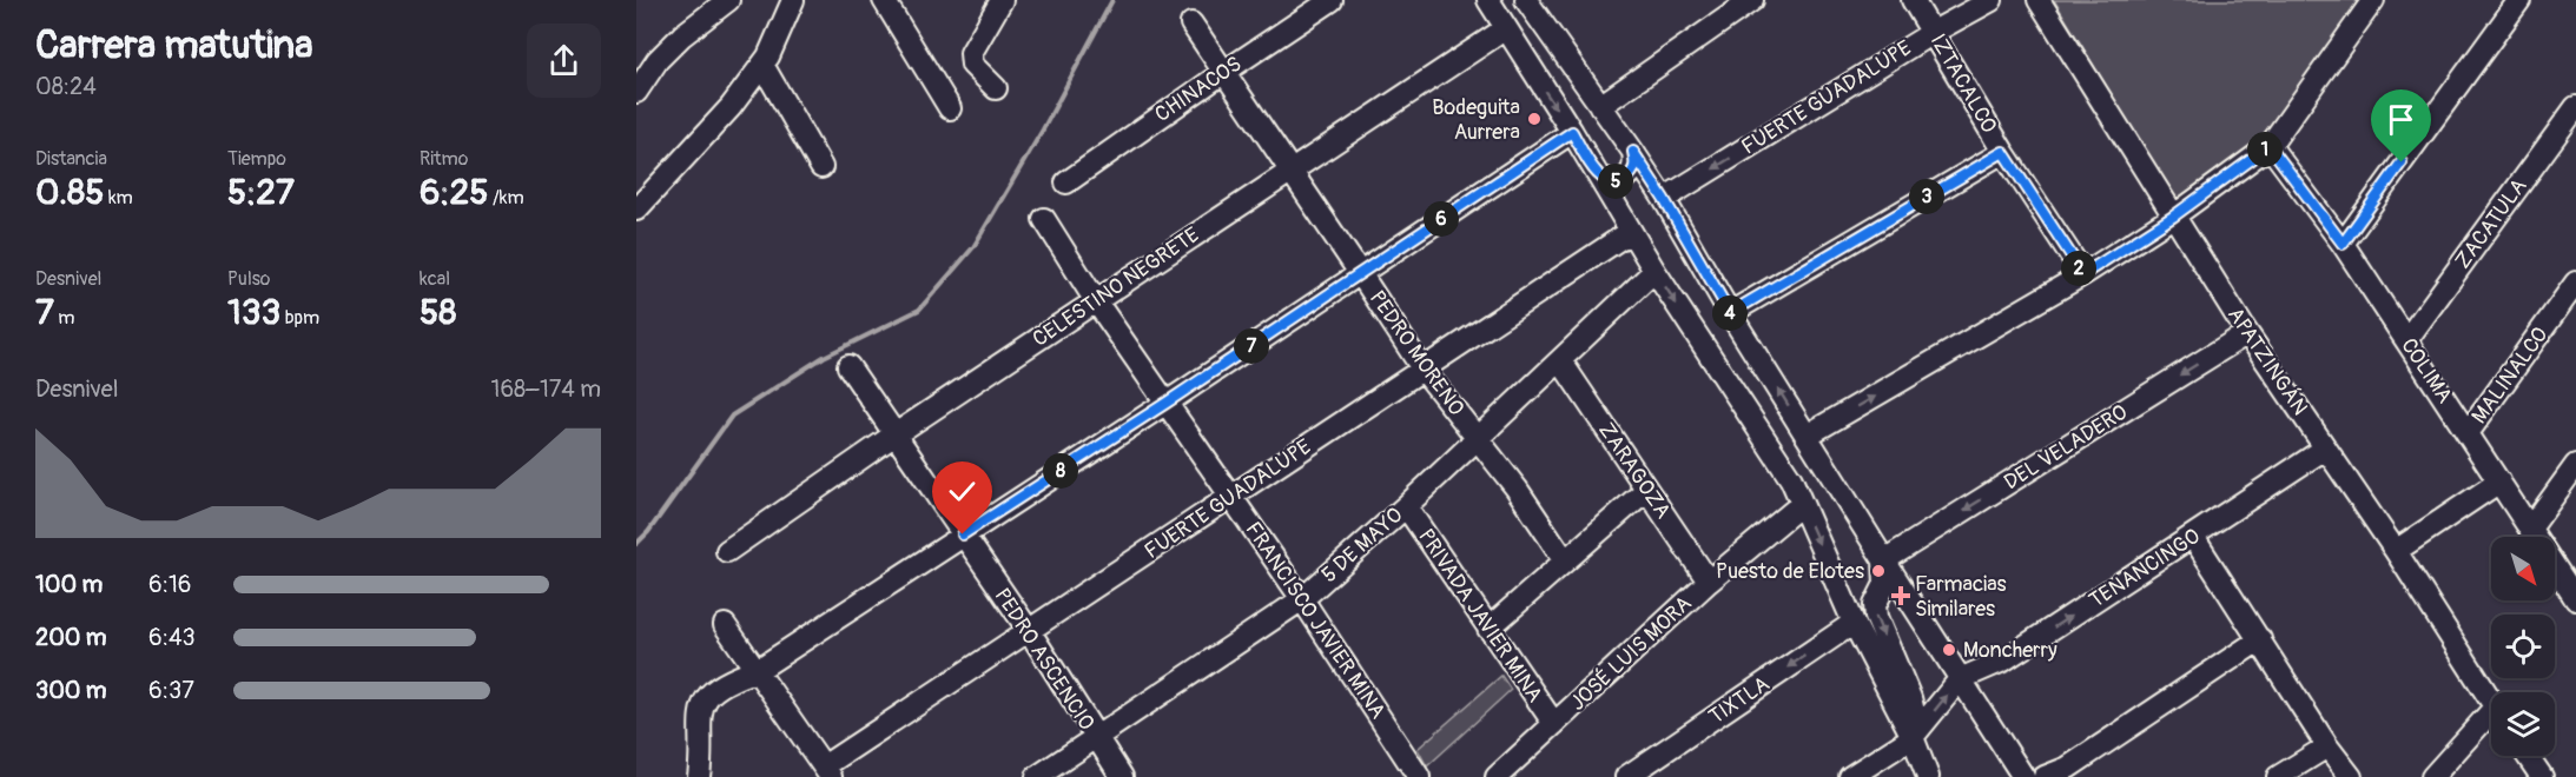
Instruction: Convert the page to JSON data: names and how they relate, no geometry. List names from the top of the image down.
{
  "streets": {
    "street": [
      "IZTACALCO",
      "CHINACOS",
      "FUERTE GUADALUPE",
      "ZACATULA",
      "CELESTINO NEGRETE",
      "PEDRO MORENO",
      "APATZINGÁN",
      "COLIMA",
      "MALINALCO",
      "DEL VELADERO",
      "ZARAGOZA",
      "5 DE MAYO",
      "TENANCINGO",
      "PRIVADA JAVIER MINA",
      "FRANCISCO JAVIER MINA",
      "JOSÉ LUIS MORA",
      "PEDRO ASCENCIO",
      "TIXTLA"
    ]
  },
  "crossings": [
    ["IZTACALCO", "FUERTE GUADALUPE"],
    ["CHINACOS", "PEDRO MORENO"],
    ["FUERTE GUADALUPE", "PEDRO MORENO"],
    ["FUERTE GUADALUPE", "FRANCISCO JAVIER MINA"],
    ["FUERTE GUADALUPE", "PEDRO ASCENCIO"],
    ["ZACATULA", "COLIMA"],
    ["CELESTINO NEGRETE", "PEDRO MORENO"],
    ["CELESTINO NEGRETE", "FRANCISCO JAVIER MINA"],
    ["CELESTINO NEGRETE", "PEDRO ASCENCIO"],
    ["PEDRO MORENO", "5 DE MAYO"],
    ["APATZINGÁN", "DEL VELADERO"],
    ["APATZINGÁN", "TENANCINGO"],
    ["COLIMA", "MALINALCO"],
    ["ZARAGOZA", "5 DE MAYO"],
    ["ZARAGOZA", "JOSÉ LUIS MORA"],
    ["5 DE MAYO", "PRIVADA JAVIER MINA"],
    ["5 DE MAYO", "FRANCISCO JAVIER MINA"],
    ["5 DE MAYO", "PEDRO ASCENCIO"],
    ["PRIVADA JAVIER MINA", "JOSÉ LUIS MORA"]
  ],
  "places": {
    "other": ["Bodeguita Aurrera", "Puesto de Elotes", "Moncherry"],
    "health": ["Farmacias Similares"]
  },
  "north": "bottom right",
  "page": {
    "heading": ["Carrera matutina", "08:24"],
    "stats": [
      ["Distancia", "0.85 km"],
      ["Tiempo", "5:27"],
      ["Ritmo", "6:25 /km"],
      ["Desnivel", "7 m"],
      ["Pulso", "133 bpm"],
      ["kcal", "58"]
    ],
    "pins": [
      "1",
      "5",
      "3",
      "6",
      "2",
      "4",
      "7",
      "8"
    ],
    "chart": ["Desnivel", "168–174 m"],
    "list": [
      {
        "name": "100 m",
        "note": "6:16"
      },
      {
        "name": "200 m",
        "note": "6:43"
      },
      {
        "name": "300 m",
        "note": "6:37"
      }
    ]
  }
}
